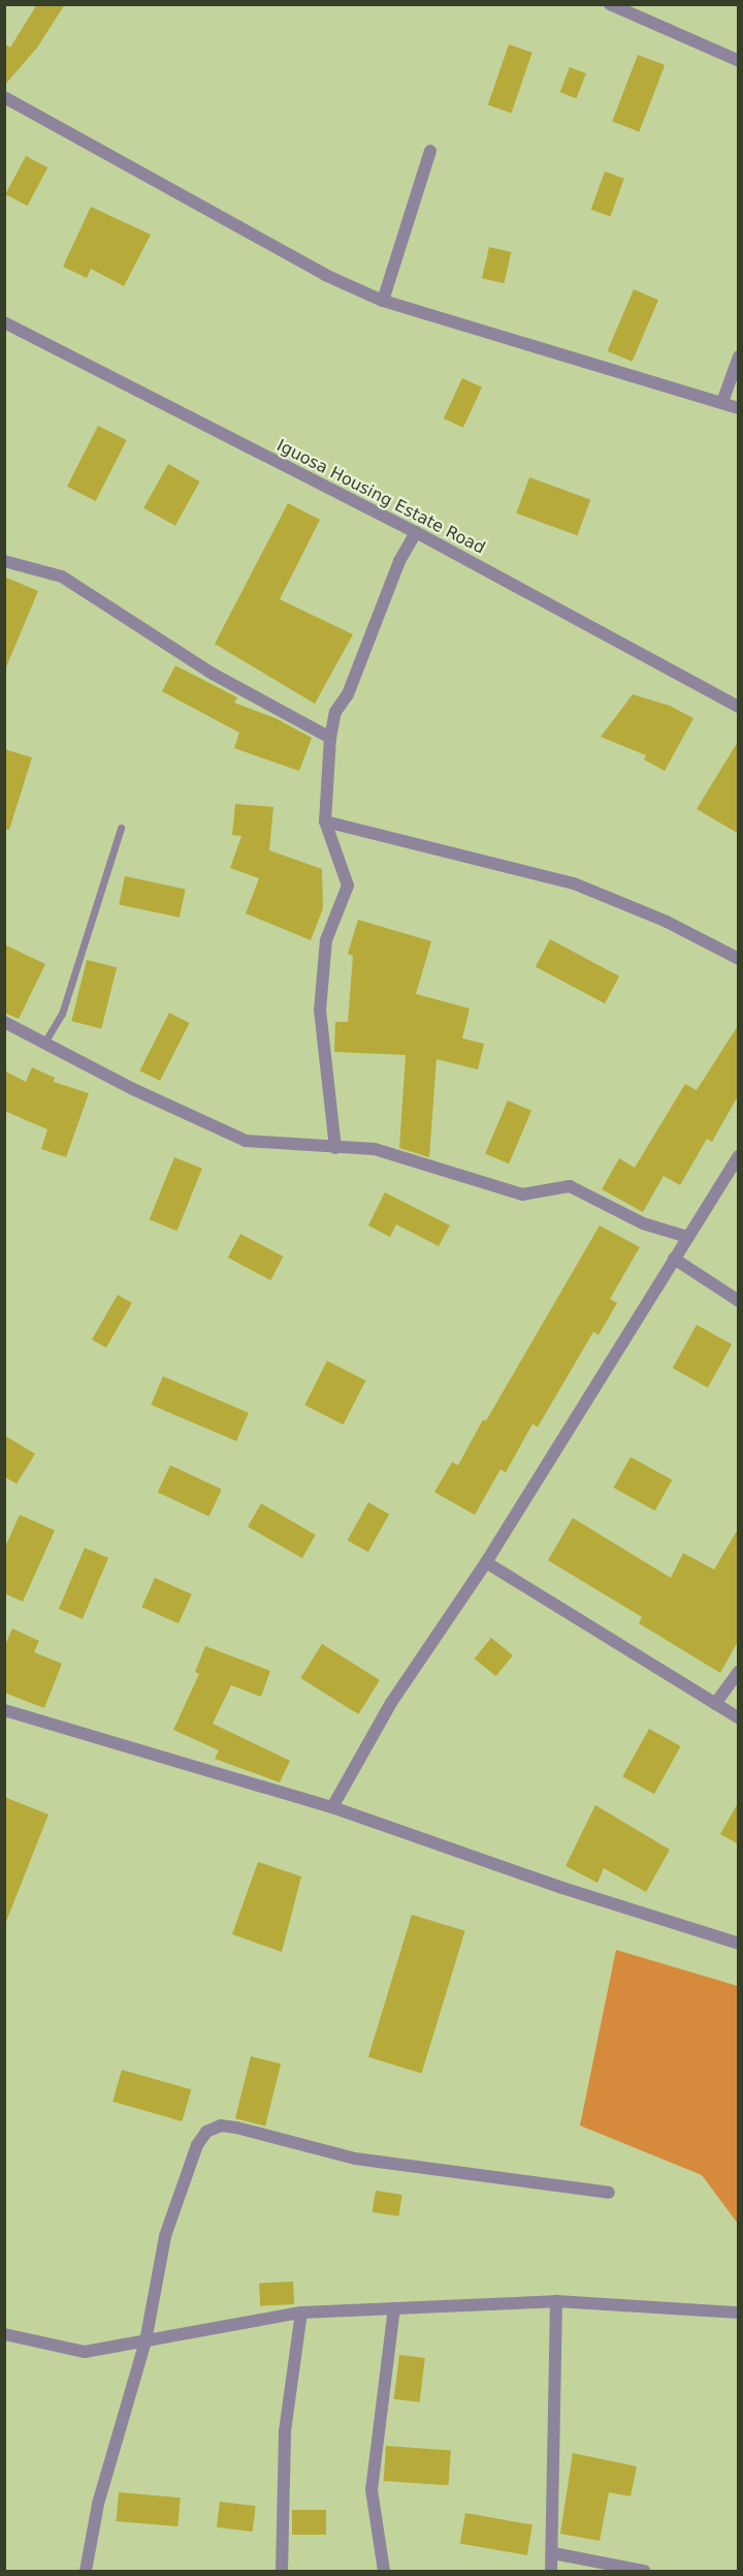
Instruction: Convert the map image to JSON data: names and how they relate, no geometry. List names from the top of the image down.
{
  "streets": {
    "street": ["Iguosa Housing Estate Road"]
  }
}
